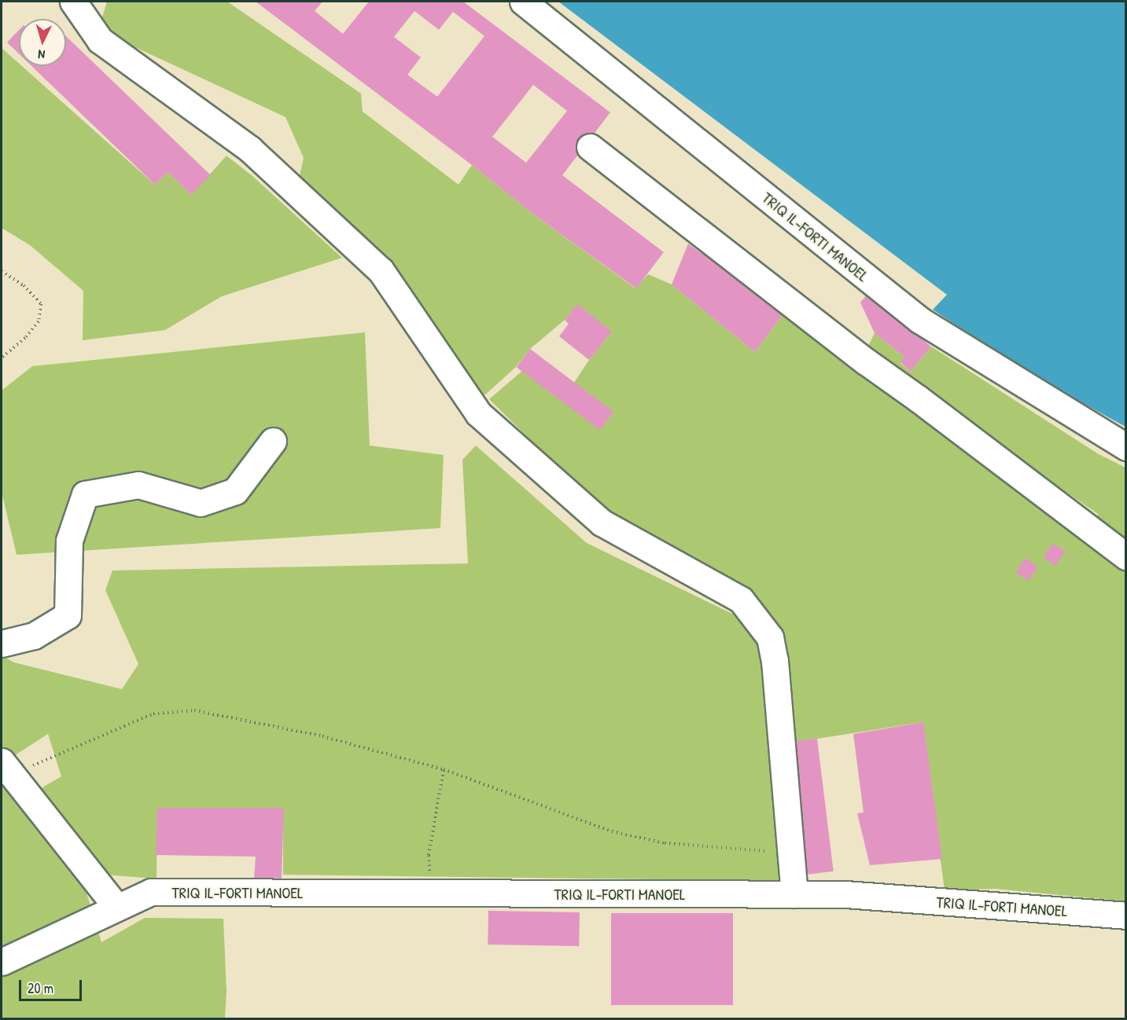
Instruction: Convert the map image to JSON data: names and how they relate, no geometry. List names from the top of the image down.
{
  "streets": {
    "street": ["TRIQ IL-FORTI MANOEL"]
  },
  "scale_bar": "20 m",
  "north": "bottom"
}
